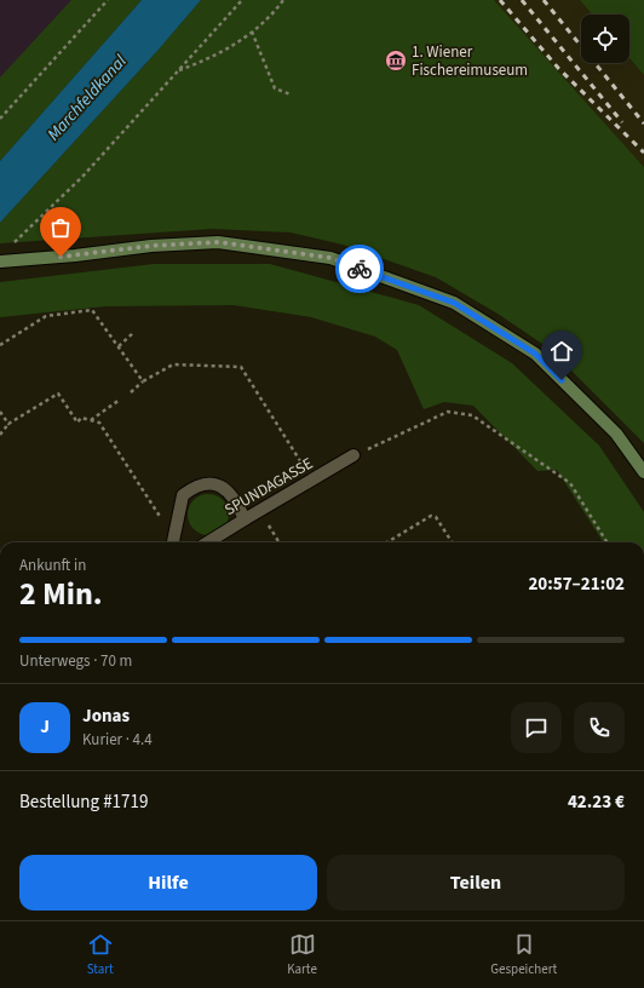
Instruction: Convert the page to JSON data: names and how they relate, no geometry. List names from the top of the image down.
{
  "streets": {
    "street": ["SPUNDAGASSE"]
  },
  "water": ["Marchfeldkanal"],
  "places": {
    "museum": ["1. Wiener Fischereimuseum"]
  },
  "page": {
    "heading": ["2 Min.", "Ankunft in", "20:57–21:02"],
    "panel": [
      "Jonas",
      "Kurier · 4.4",
      "Bestellung #1719",
      "42.23 €"
    ],
    "bar": "Unterwegs · 70 m",
    "round": "J",
    "buttons": ["Hilfe", "Teilen"],
    "tabs": ["Start", "Karte", "Gespeichert"]
  }
}
